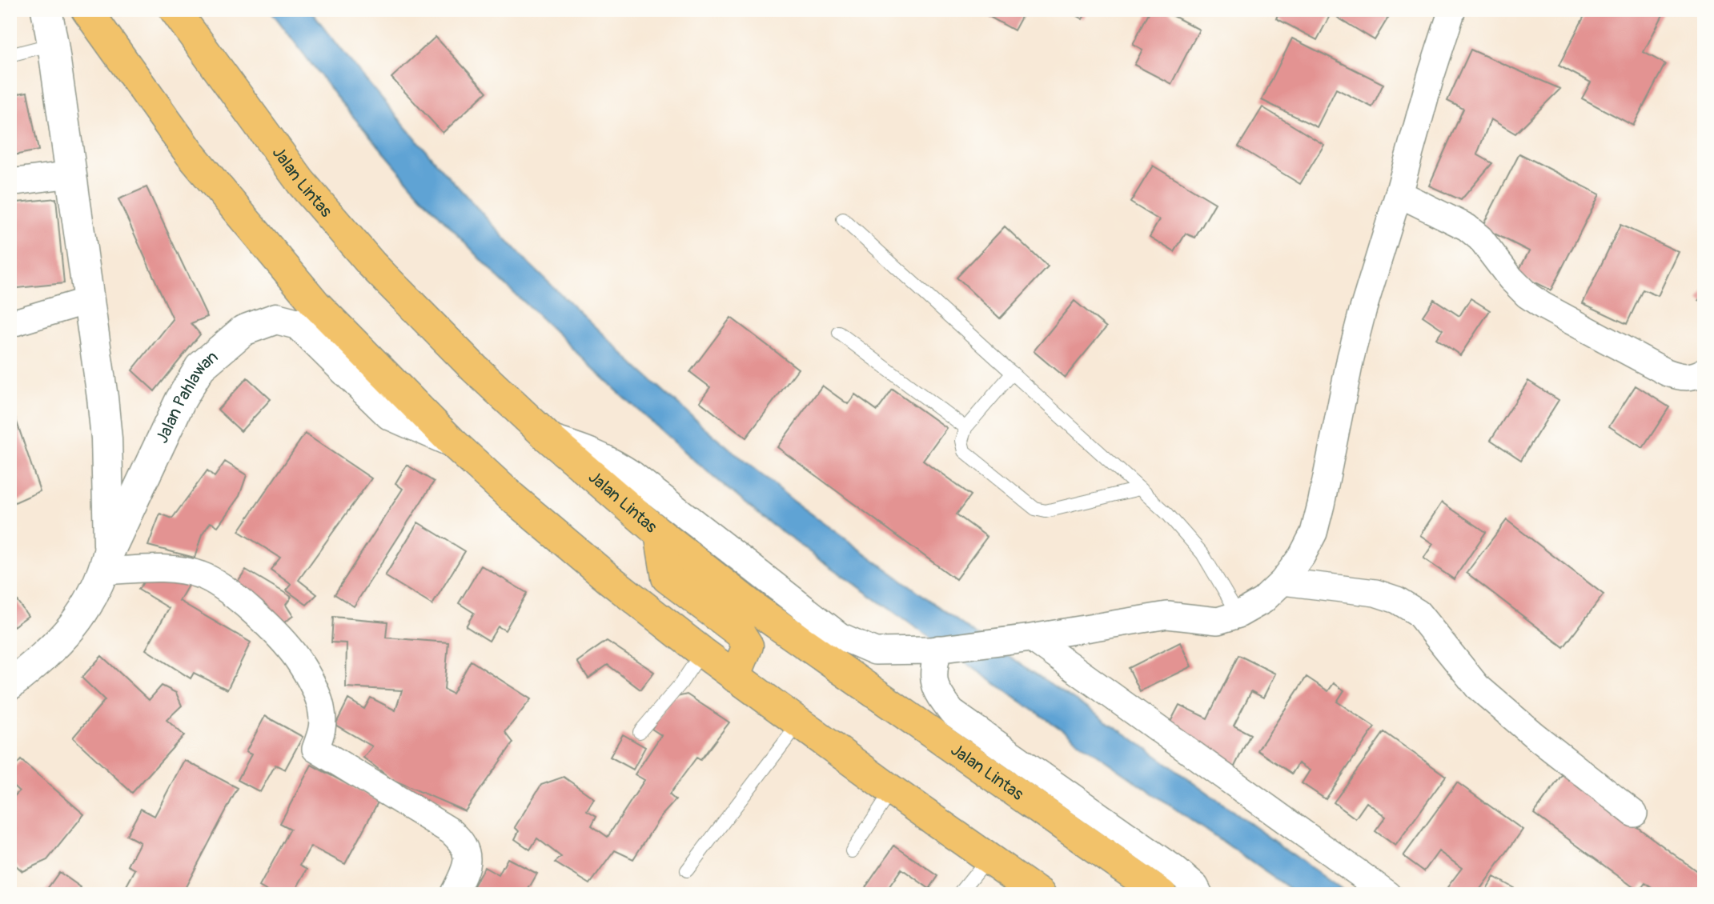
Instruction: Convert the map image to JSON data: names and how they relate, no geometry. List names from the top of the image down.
{
  "streets": {
    "highway": ["Jalan Lintas"],
    "street": ["Jalan Pahlawan"]
  }
}
